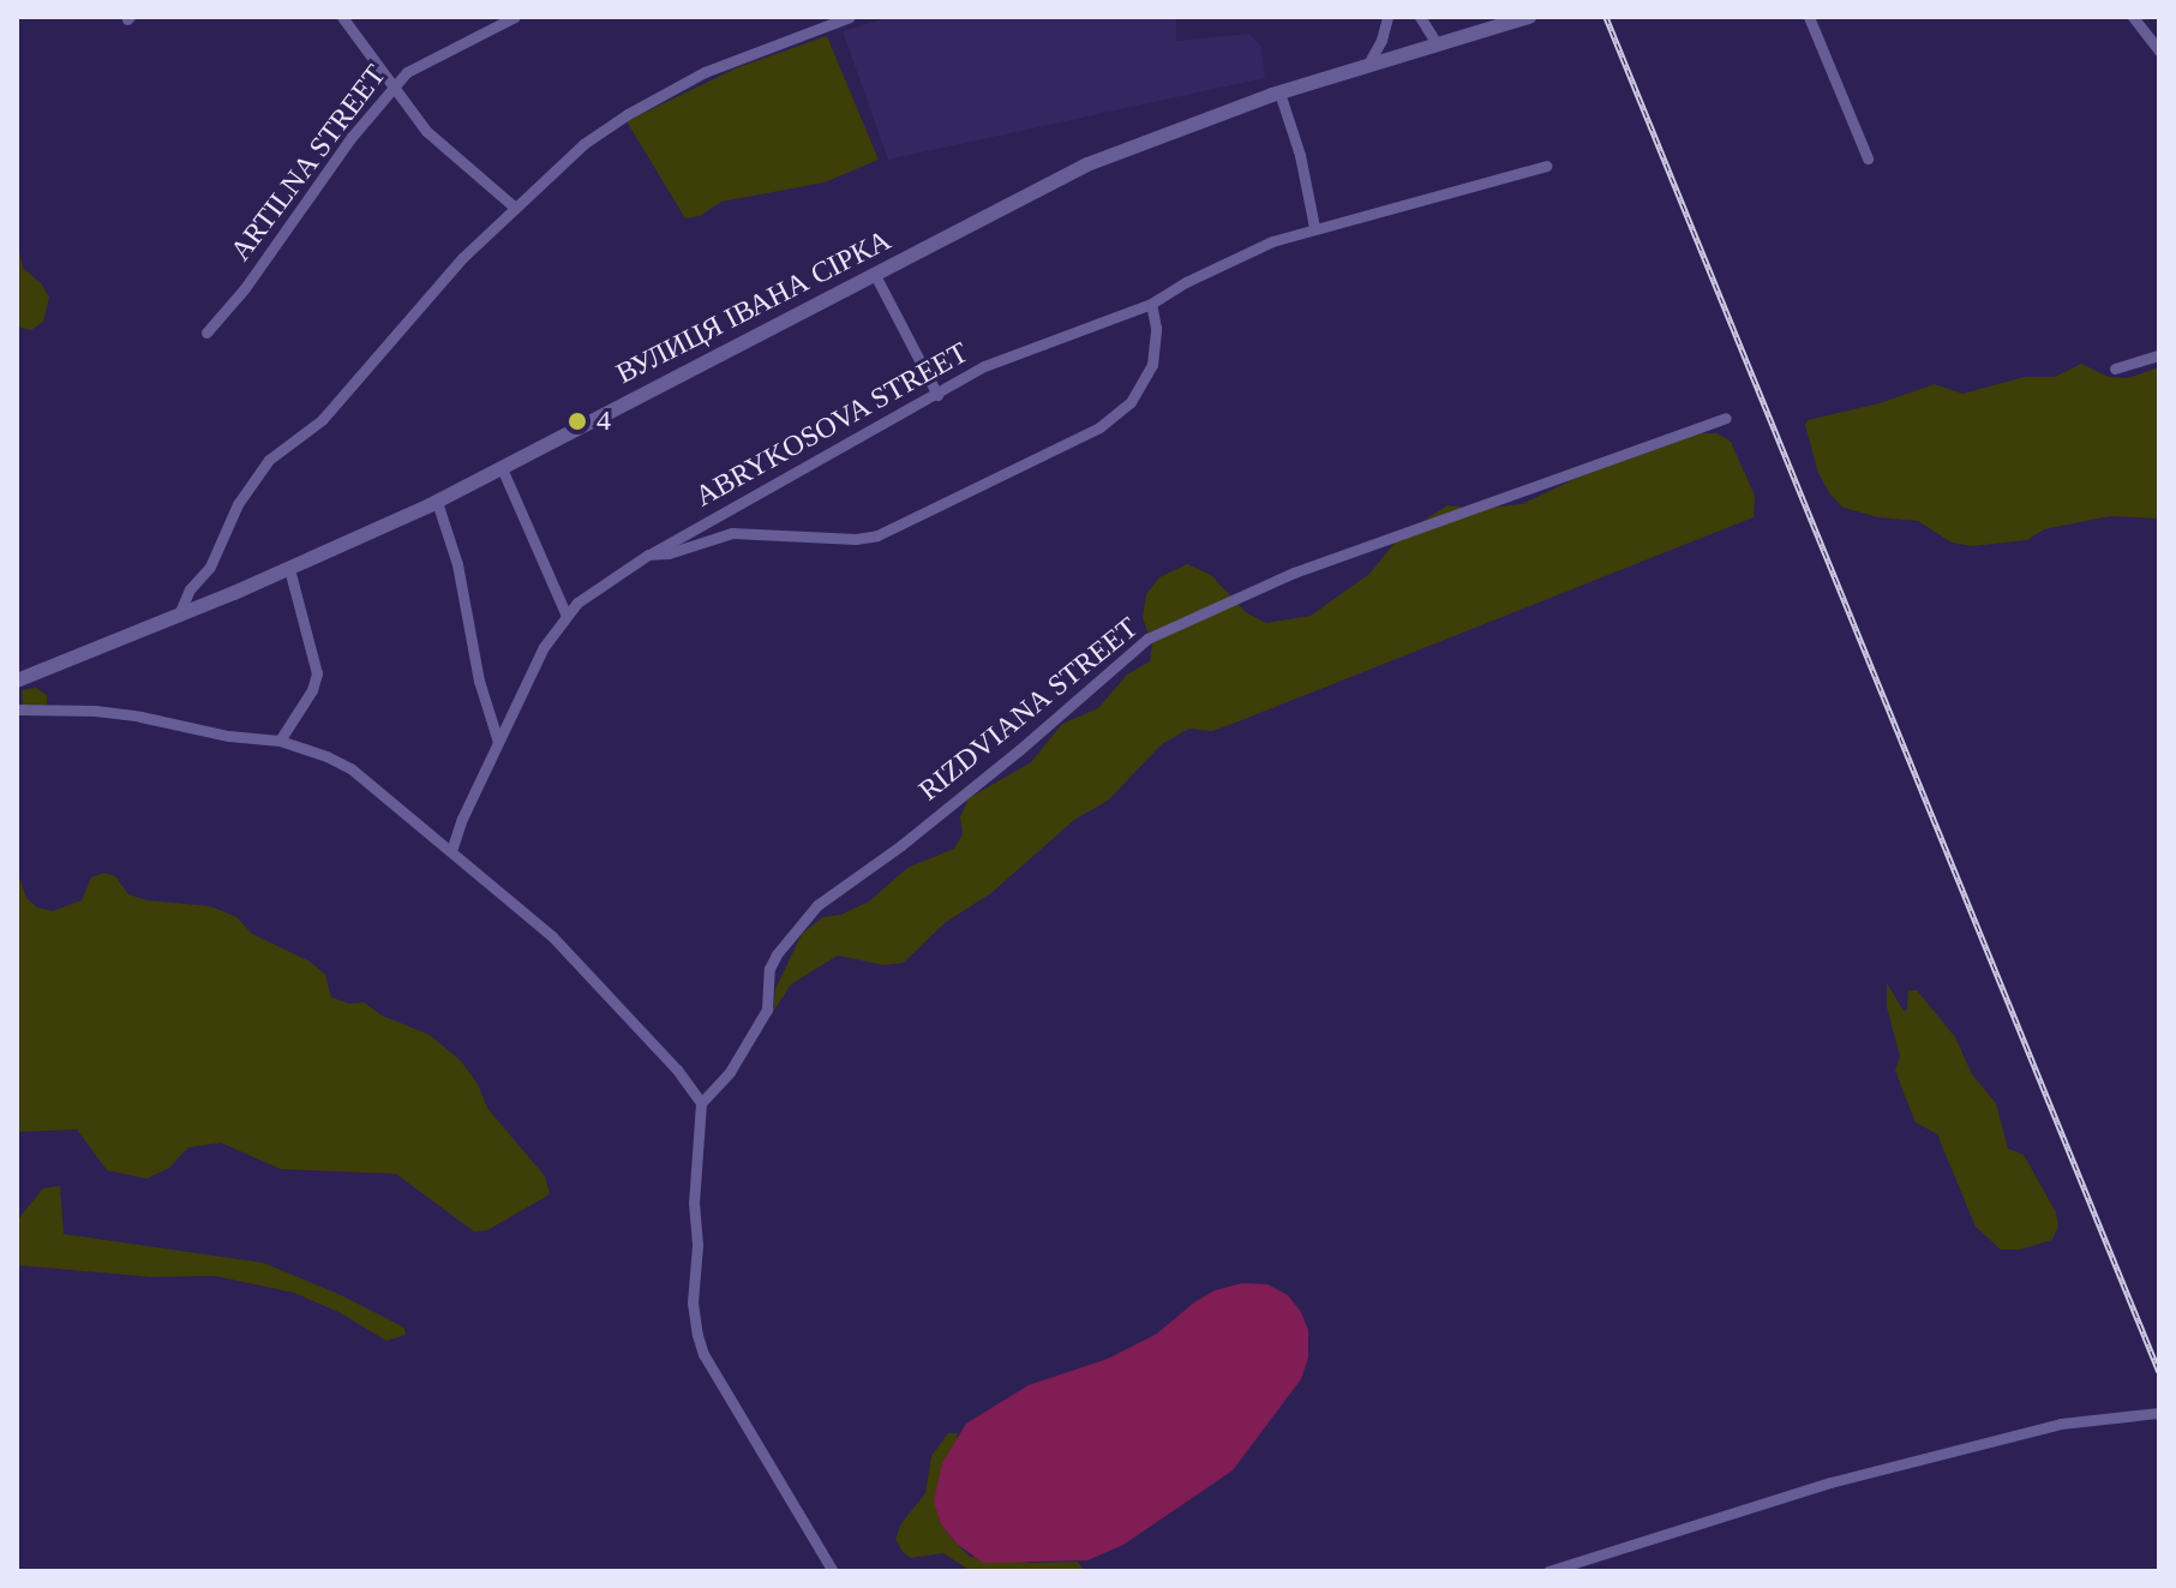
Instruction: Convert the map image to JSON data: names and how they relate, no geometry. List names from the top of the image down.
{
  "streets": {
    "street": [
      "ARTILNA STREET",
      "ВУЛИЦЯ ІВАНА СІРКА",
      "ABRYKOSOVA STREET",
      "RIZDVIANA STREET"
    ]
  },
  "places": ["4"]
}
